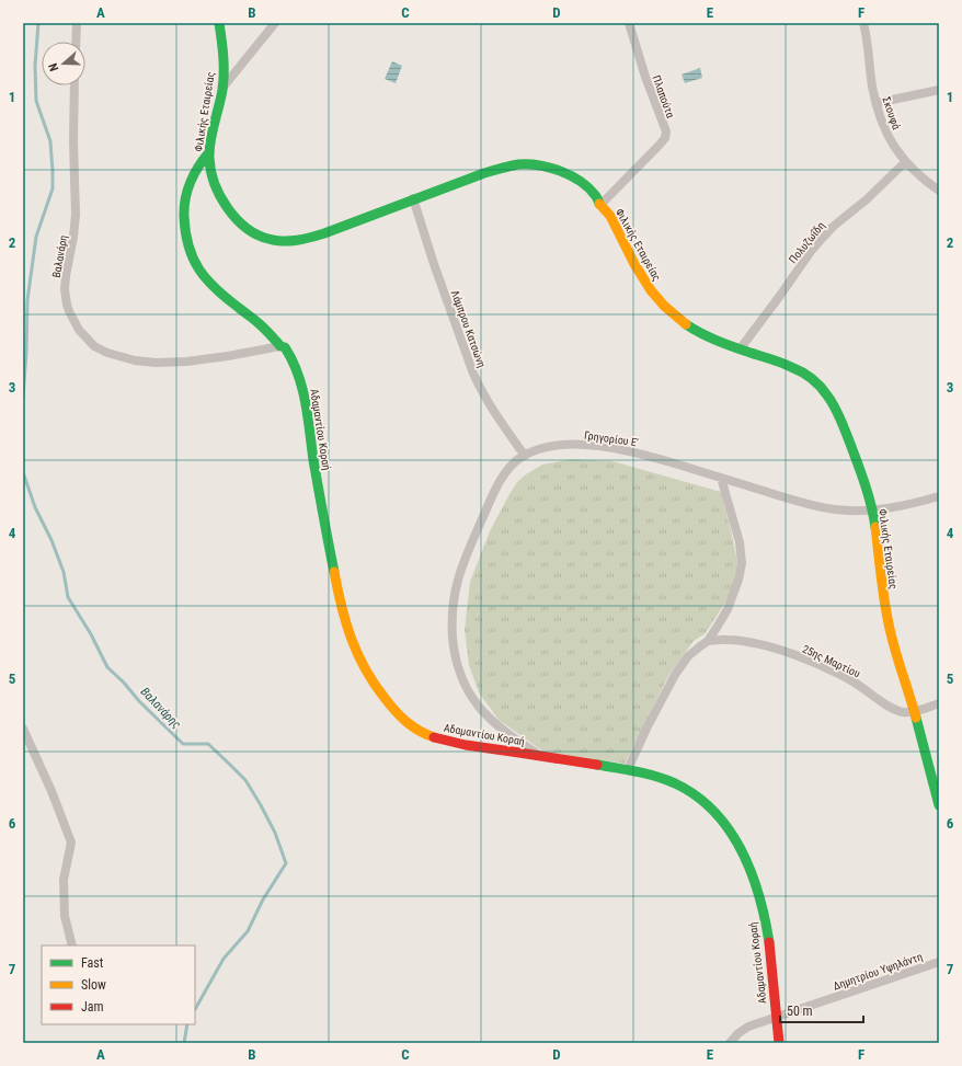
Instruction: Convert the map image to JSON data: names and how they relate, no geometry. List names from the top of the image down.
{
  "streets": {
    "main road": ["Φιλικής Εταιρείας", "Αδαμαντίου Κοραή"],
    "street": [
      "Πλαπούτα",
      "Σκουφά",
      "Πολυζωΐδη",
      "Βαλανάρη",
      "Λάμπρου Κατσώνη",
      "Γρηγορίου Ε'",
      "25ης Μαρτίου",
      "Δημητρίου Υψηλάντη"
    ]
  },
  "crossings": [
    ["Πλαπούτα", "Φιλικής Εταιρείας"],
    ["Φιλικής Εταιρείας", "Πολυζωΐδη"],
    ["Φιλικής Εταιρείας", "Λάμπρου Κατσώνη"],
    ["Φιλικής Εταιρείας", "Αδαμαντίου Κοραή"],
    ["Φιλικής Εταιρείας", "Γρηγορίου Ε'"],
    ["Φιλικής Εταιρείας", "25ης Μαρτίου"],
    ["Σκουφά", "Πολυζωΐδη"],
    ["Βαλανάρη", "Αδαμαντίου Κοραή"],
    ["Λάμπρου Κατσώνη", "Γρηγορίου Ε'"],
    ["Αδαμαντίου Κοραή", "Γρηγορίου Ε'"],
    ["Αδαμαντίου Κοραή", "Δημητρίου Υψηλάντη"]
  ],
  "water": ["Βαλανάρης"],
  "legend": ["Fast", "Slow", "Jam"],
  "scale_bar": "50 m",
  "north": "left",
  "grid": {
    "columns": [
      "A",
      "B",
      "C",
      "D",
      "E",
      "F"
    ],
    "rows": [
      "1",
      "2",
      "3",
      "4",
      "5",
      "6",
      "7"
    ]
  }
}
